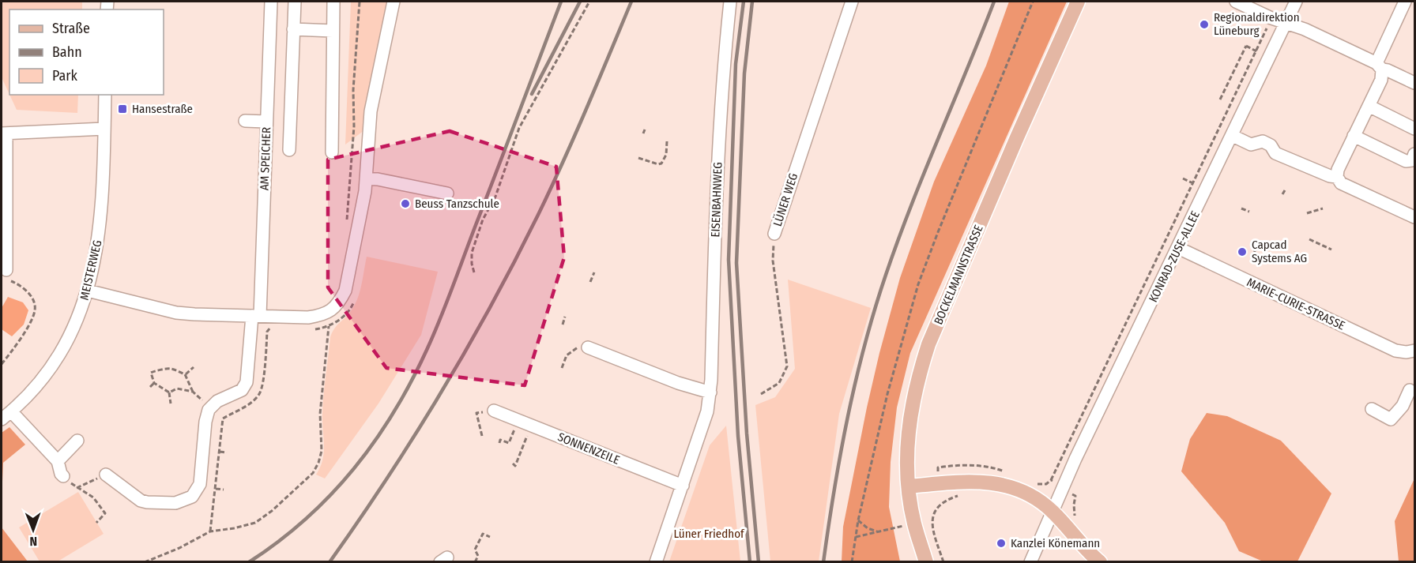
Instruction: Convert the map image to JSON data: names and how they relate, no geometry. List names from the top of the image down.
{
  "streets": {
    "main road": ["BOCKELMANNSTRASSE"],
    "street": [
      "AM SPEICHER",
      "EISENBAHNWEG",
      "LÜNER WEG",
      "KONRAD-ZUSE-ALLEE",
      "MEISTERWEG",
      "MARIE-CURIE-STRASSE",
      "SONNENZEILE"
    ]
  },
  "crossings": [
    ["KONRAD-ZUSE-ALLEE", "MARIE-CURIE-STRASSE"]
  ],
  "parks": ["Lüner Friedhof"],
  "places": {
    "other": [
      "Regionaldirektion Lüneburg",
      "Beuss Tanzschule",
      "Capcad Systems AG",
      "Kanzlei Könemann"
    ],
    "transit": ["Hansestraße"]
  },
  "legend": ["Straße", "Bahn", "Park"],
  "north": "bottom"
}
